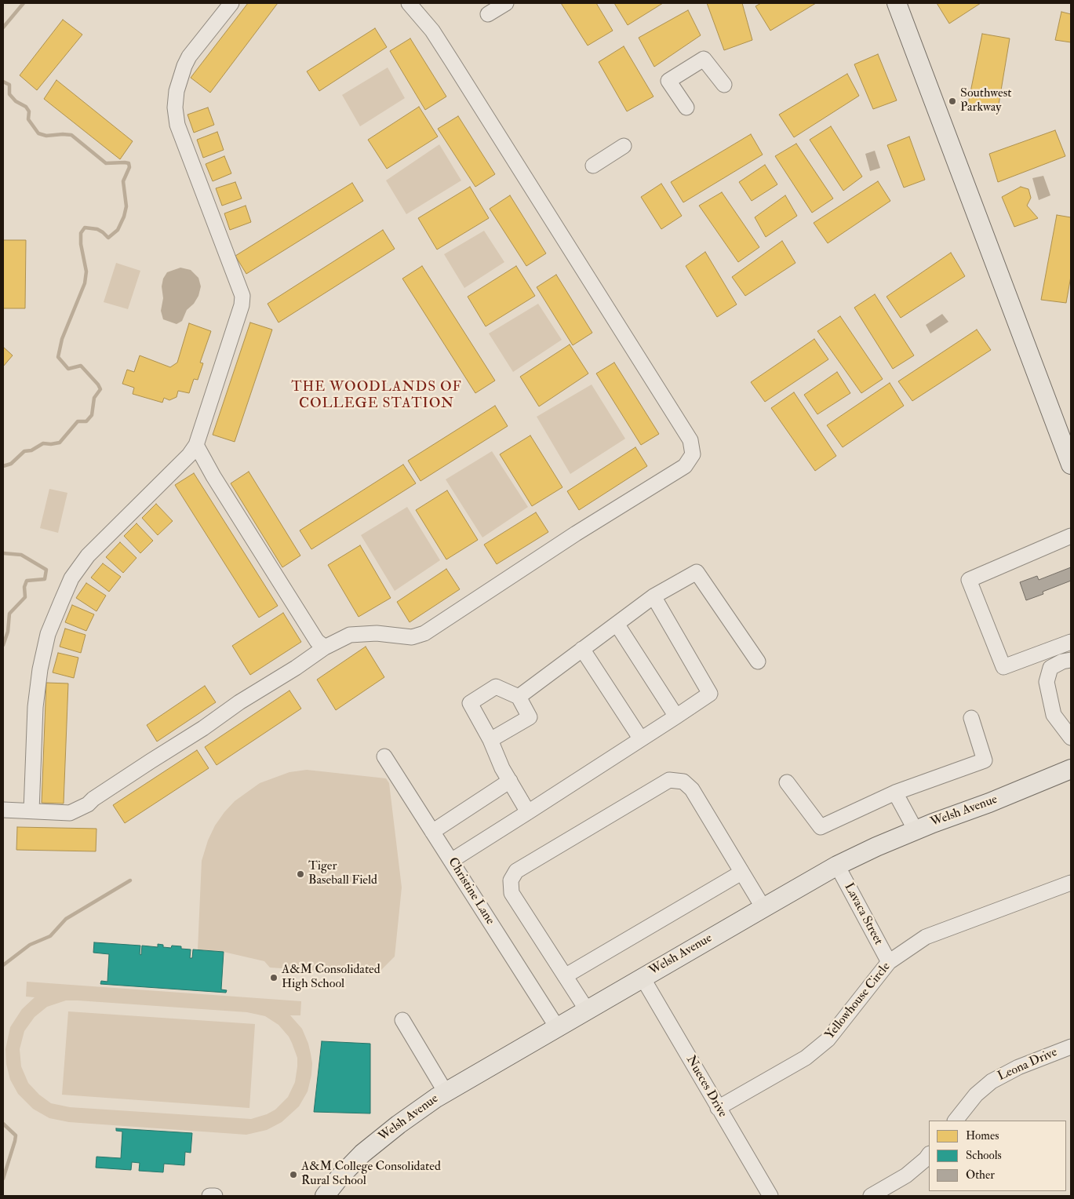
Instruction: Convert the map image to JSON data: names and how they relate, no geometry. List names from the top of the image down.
{
  "streets": {
    "main road": ["Welsh Avenue"],
    "street": [
      "Christine Lane",
      "Lavaca Street",
      "Yellowhouse Circle",
      "Leona Drive",
      "Nueces Drive"
    ]
  },
  "crossings": [
    ["Welsh Avenue", "Christine Lane"],
    ["Welsh Avenue", "Lavaca Street"],
    ["Welsh Avenue", "Nueces Drive"],
    ["Lavaca Street", "Yellowhouse Circle"],
    ["Yellowhouse Circle", "Nueces Drive"]
  ],
  "districts": ["THE WOODLANDS OF COLLEGE STATION"],
  "places": [
    "Southwest Parkway",
    "Tiger Baseball Field",
    "A&M Consolidated High School",
    "A&M College Consolidated Rural School"
  ],
  "legend": ["Homes", "Schools", "Other"]
}
